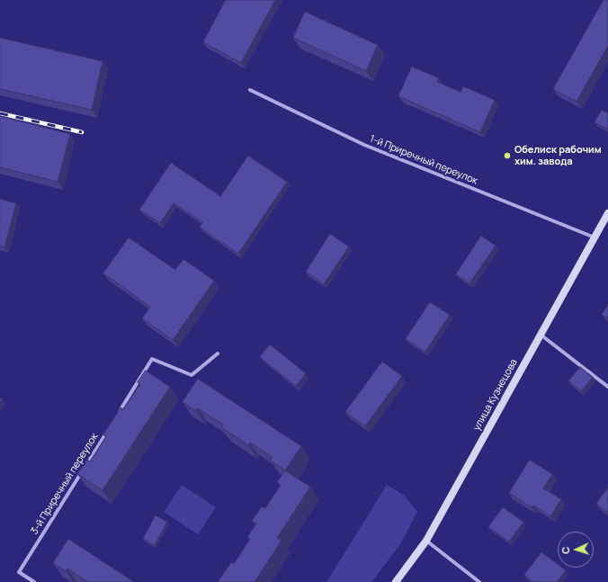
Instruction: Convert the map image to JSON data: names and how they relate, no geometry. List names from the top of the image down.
{
  "streets": {
    "main road": ["улица Кузнецова"],
    "street": ["1-й Приречный переулок", "3-й Приречный переулок"]
  },
  "crossings": [
    ["1-й Приречный переулок", "улица Кузнецова"]
  ],
  "places": ["Обелиск рабочим хим. завода"],
  "north": "left"
}
